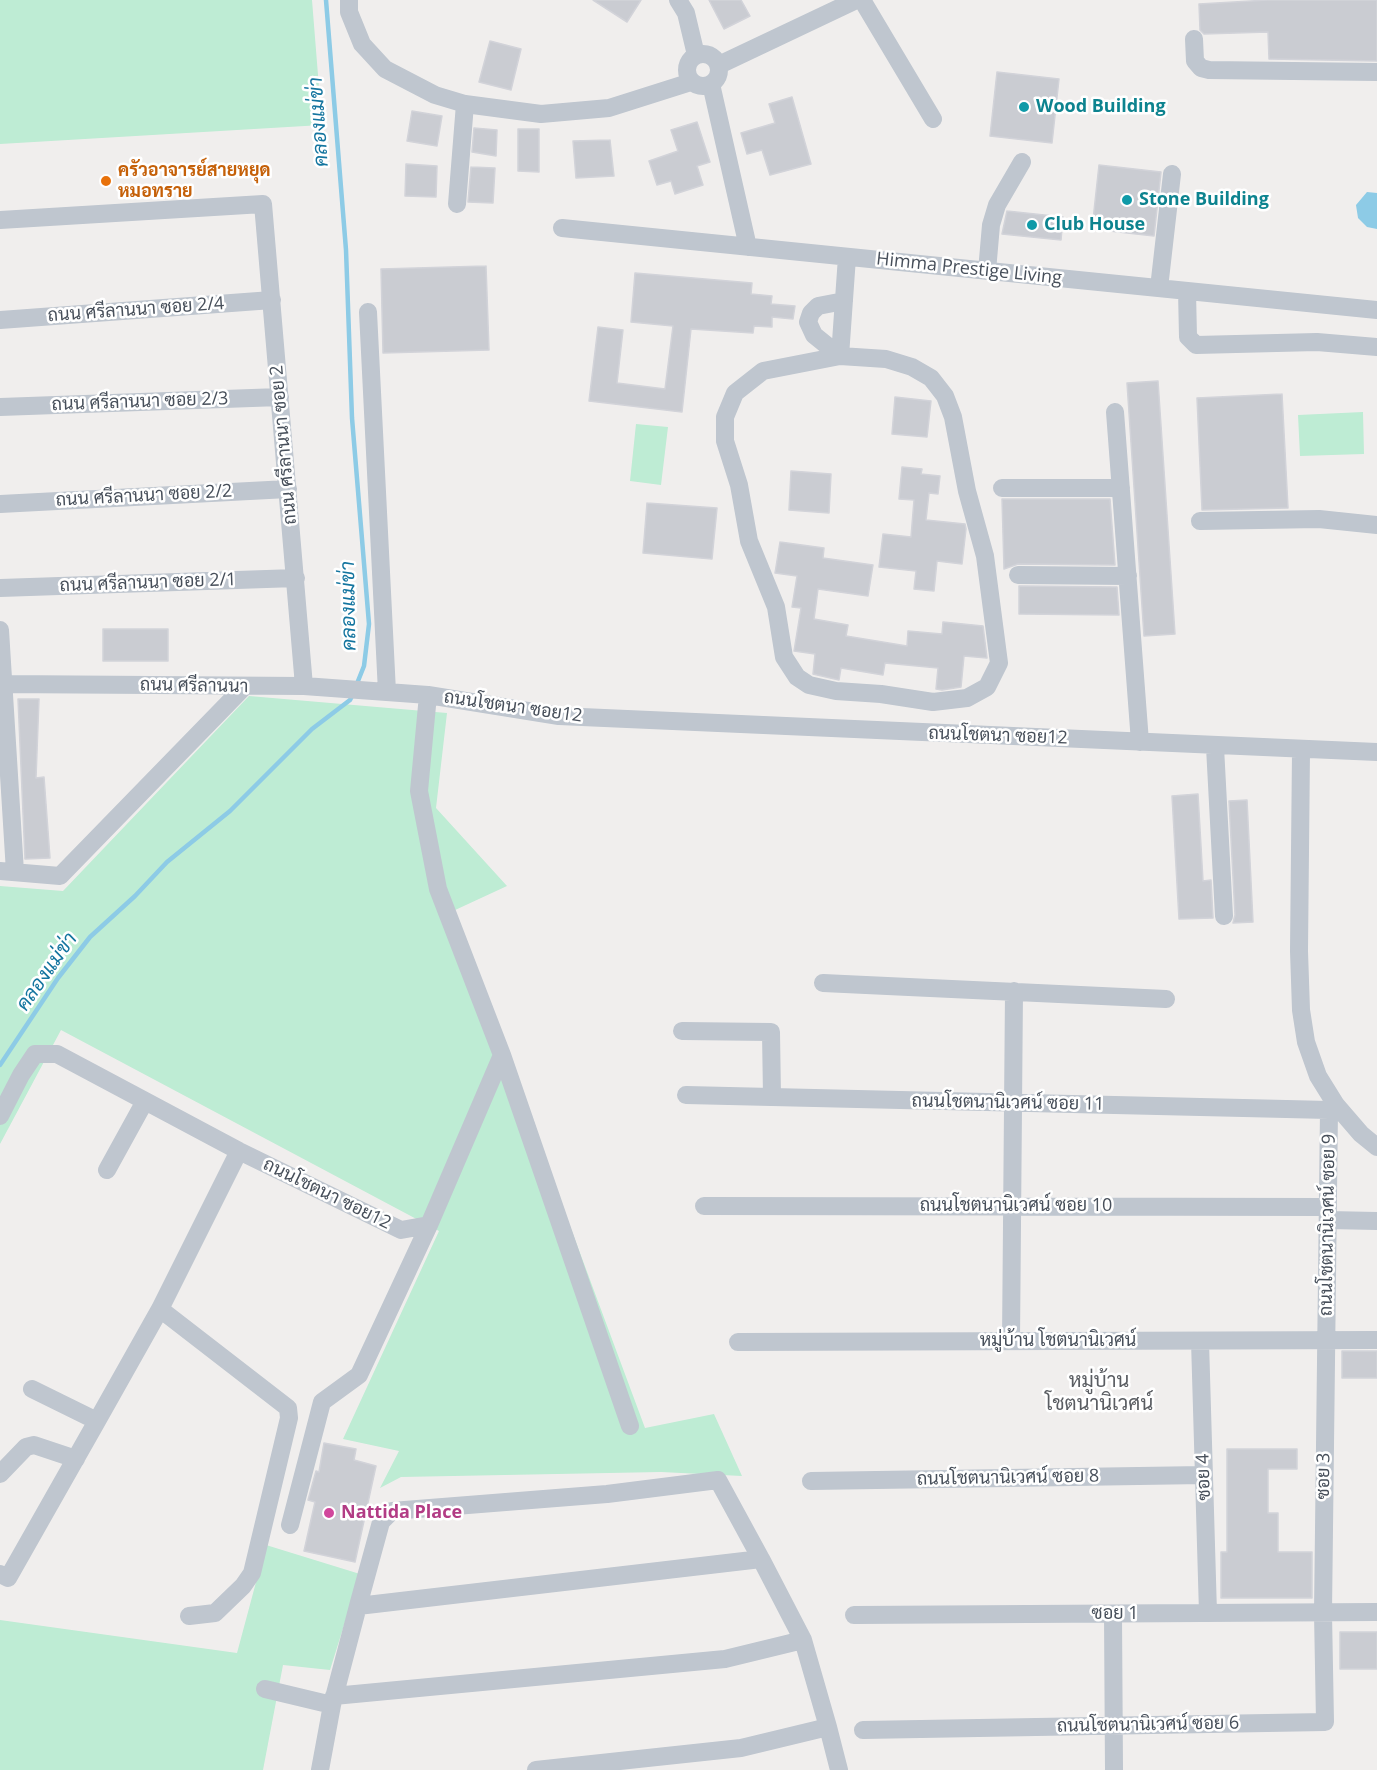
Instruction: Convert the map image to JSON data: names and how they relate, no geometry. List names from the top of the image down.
{
  "streets": {
    "street": [
      "Himma Prestige Living",
      "ถนน ศรีลานนา ซอย 2/4",
      "ถนน ศรีลานนา ซอย 2/3",
      "ถนน ศรีลานนา ซอย 2",
      "ถนน ศรีลานนา ซอย 2/2",
      "ถนน ศรีลานนา ซอย 2/1",
      "ถนน ศรีลานนา",
      "ถนนโชตนา ซอย12",
      "ถนนโชตนานิเวศน์ ซอย 11",
      "ถนนโชตนานิเวศน์ ซอย 10",
      "ถนนโชตนานิเวศน์ ซอย 9",
      "หมู่บ้าน โชตนานิเวศน์",
      "ซอย 3",
      "ซอย 4",
      "ถนนโชตนานิเวศน์ ซอย 8",
      "ซอย 1",
      "ถนนโชตนานิเวศน์ ซอย 6"
    ]
  },
  "crossings": [
    ["ถนน ศรีลานนา ซอย 2/4", "ถนน ศรีลานนา ซอย 2"],
    ["ถนน ศรีลานนา ซอย 2/3", "ถนน ศรีลานนา ซอย 2"],
    ["ถนน ศรีลานนา ซอย 2", "ถนน ศรีลานนา ซอย 2/2"],
    ["ถนน ศรีลานนา ซอย 2", "ถนน ศรีลานนา ซอย 2/1"],
    ["ถนน ศรีลานนา ซอย 2", "ถนน ศรีลานนา"],
    ["ถนน ศรีลานนา", "ถนนโชตนา ซอย12"],
    ["ถนนโชตนานิเวศน์ ซอย 11", "ถนนโชตนานิเวศน์ ซอย 9"],
    ["ถนนโชตนานิเวศน์ ซอย 10", "ถนนโชตนานิเวศน์ ซอย 9"],
    ["ถนนโชตนานิเวศน์ ซอย 9", "หมู่บ้าน โชตนานิเวศน์"],
    ["ถนนโชตนานิเวศน์ ซอย 9", "ซอย 3"],
    ["หมู่บ้าน โชตนานิเวศน์", "ซอย 3"],
    ["หมู่บ้าน โชตนานิเวศน์", "ซอย 4"],
    ["ซอย 3", "ซอย 1"],
    ["ซอย 3", "ถนนโชตนานิเวศน์ ซอย 6"],
    ["ซอย 4", "ถนนโชตนานิเวศน์ ซอย 8"],
    ["ซอย 4", "ซอย 1"],
    ["ซอย 1", "ถนนโชตนานิเวศน์ ซอย 6"]
  ],
  "districts": ["หมู่บ้าน โชตนานิเวศน์"],
  "water": ["คลองแม่ข่า"],
  "places": [
    "Wood Building",
    "ครัวอาจารย์สายหยุด หมอทราย",
    "Stone Building",
    "Club House",
    "Nattida Place"
  ]
}
